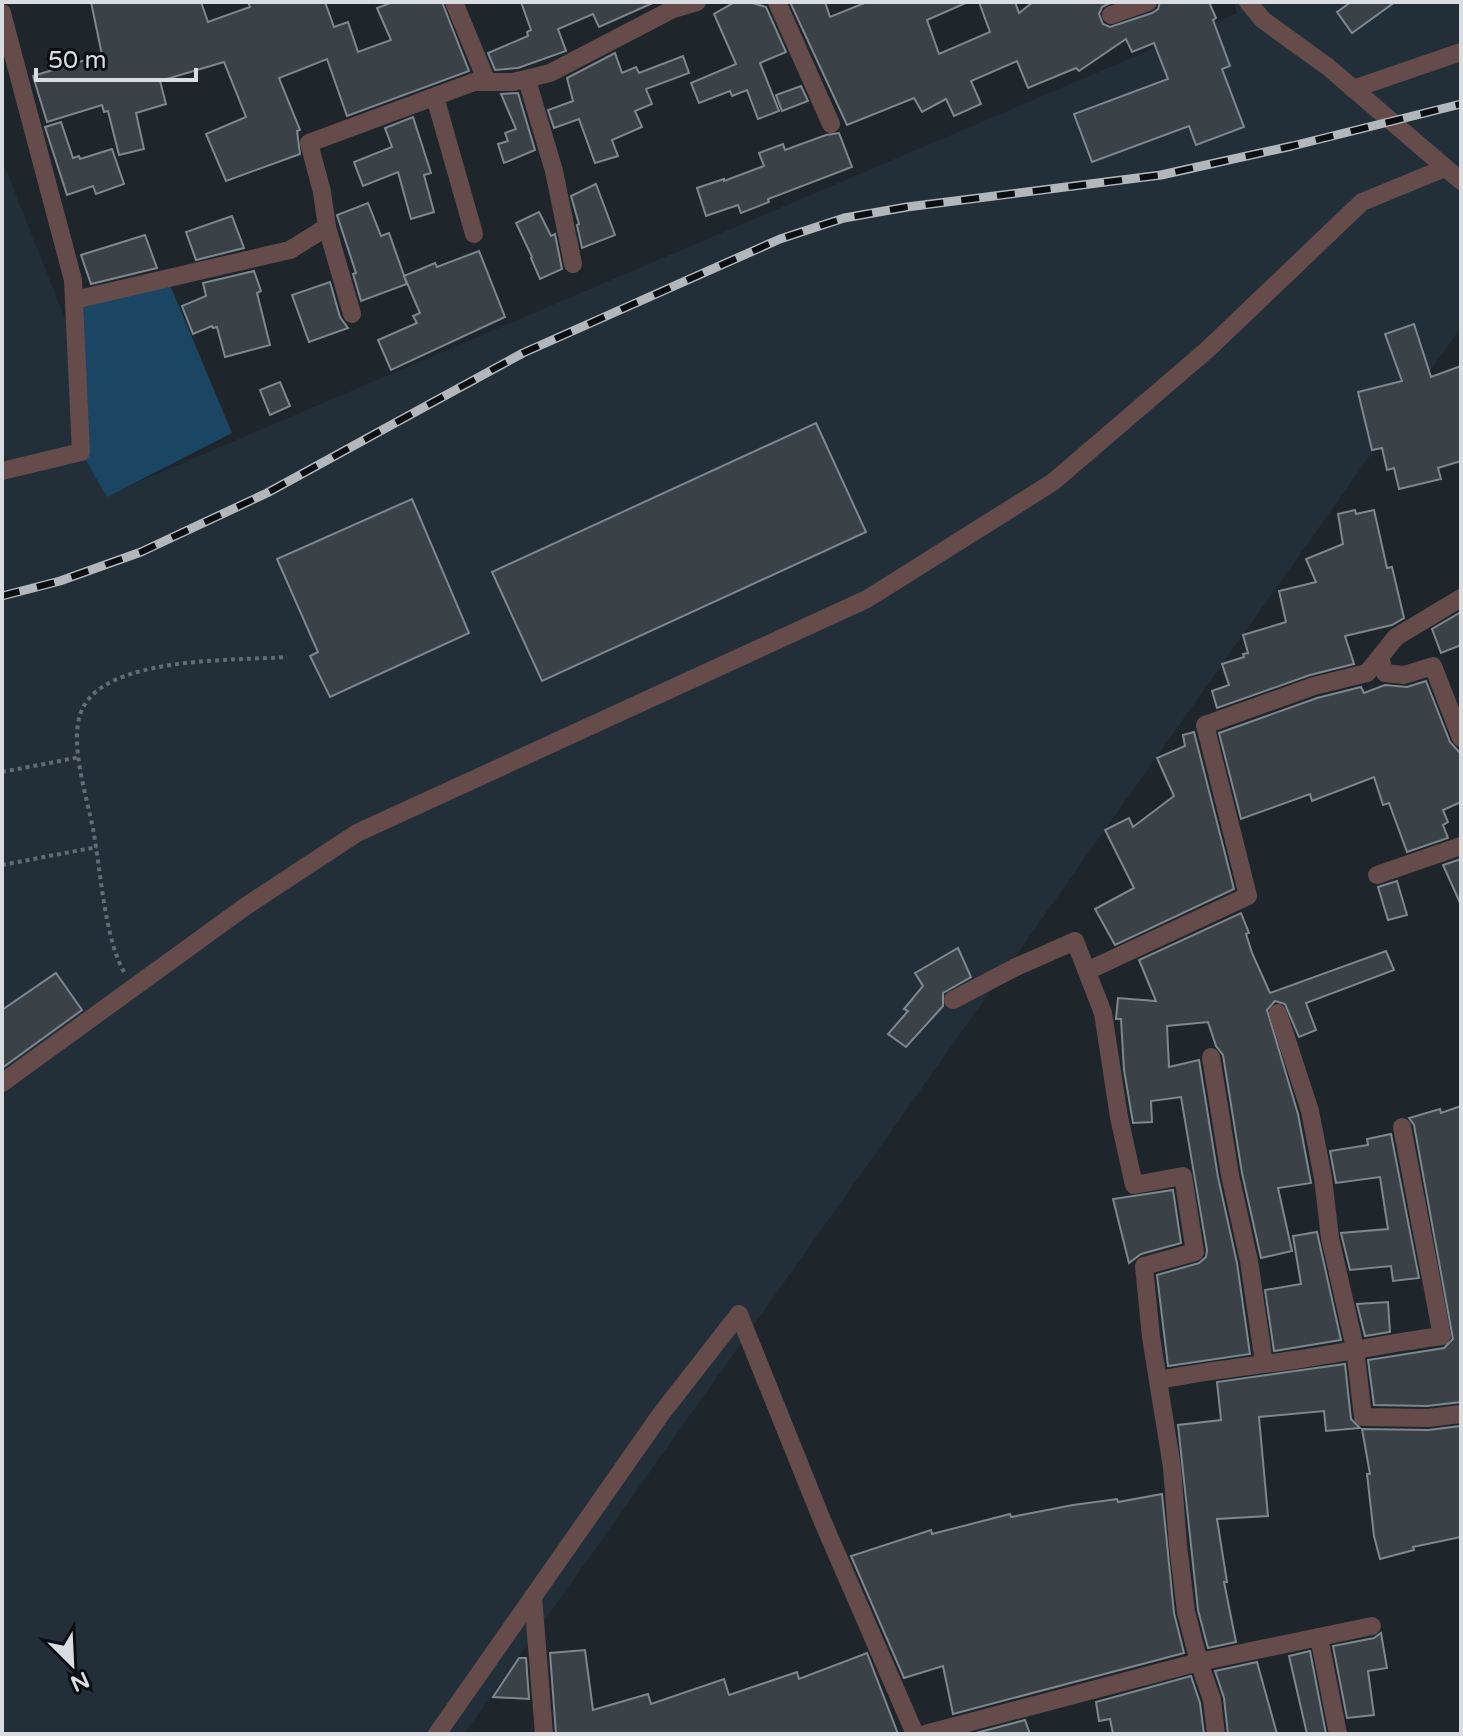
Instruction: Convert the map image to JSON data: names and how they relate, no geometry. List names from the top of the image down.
{
  "scale_bar": "50 m",
  "north": "bottom right"
}
